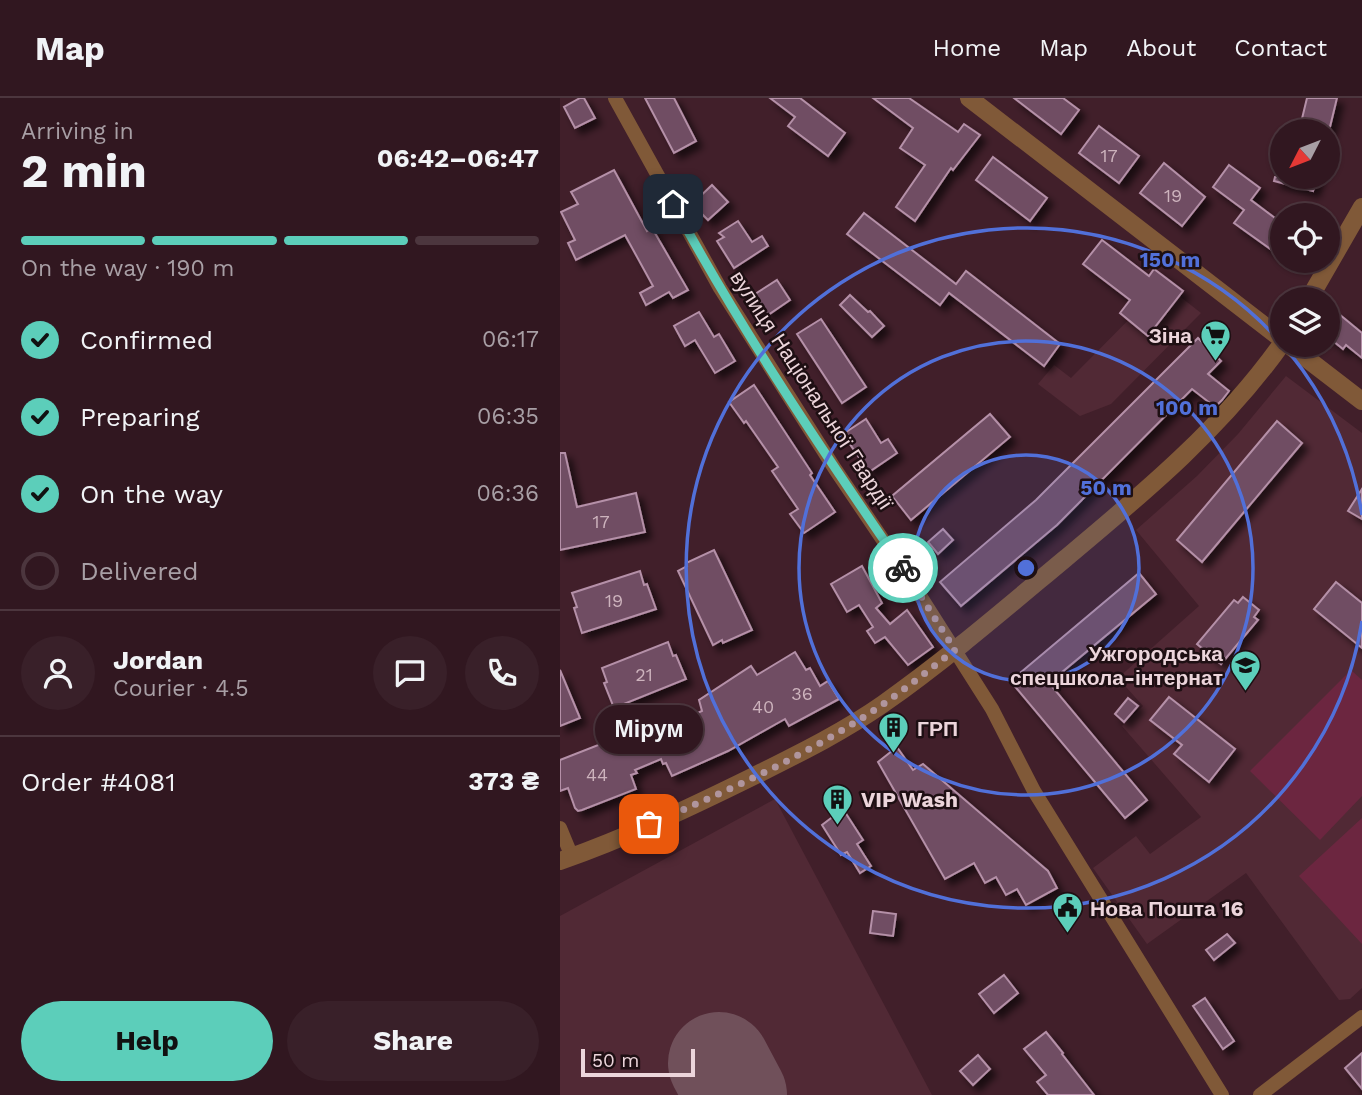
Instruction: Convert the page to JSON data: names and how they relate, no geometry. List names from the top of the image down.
{
  "streets": {
    "street": ["вулиця Національної Гвардії"]
  },
  "places": {
    "supermarket": ["Зіна"],
    "school or university": ["Ужгородська спецшкола-інтернат"],
    "building": ["ГРП", "VIP Wash"],
    "other": ["Мірум"],
    "public building": ["Нова Пошта 16"]
  },
  "house_numbers": [
    "17",
    "19",
    "17",
    "19",
    "21",
    "36",
    "40",
    "44"
  ],
  "scale_bar": "50 m",
  "north": "bottom left",
  "page": {
    "header": "Map",
    "nav": [
      "Home",
      "Map",
      "About",
      "Contact"
    ],
    "heading": ["2 min", "Arriving in", "06:42–06:47"],
    "panel": [
      "Jordan",
      "Courier · 4.5",
      "Order #4081",
      "373 ₴"
    ],
    "bar": "On the way · 190 m",
    "list": [
      ["Confirmed", "06:17"],
      ["Preparing", "06:35"],
      ["On the way", "06:36"],
      "Delivered"
    ],
    "bubble": "Мірум",
    "buttons": ["Help", "Share"],
    "scale": "50 m"
  },
  "rings": ["150 m", "100 m", "50 m"]
}
